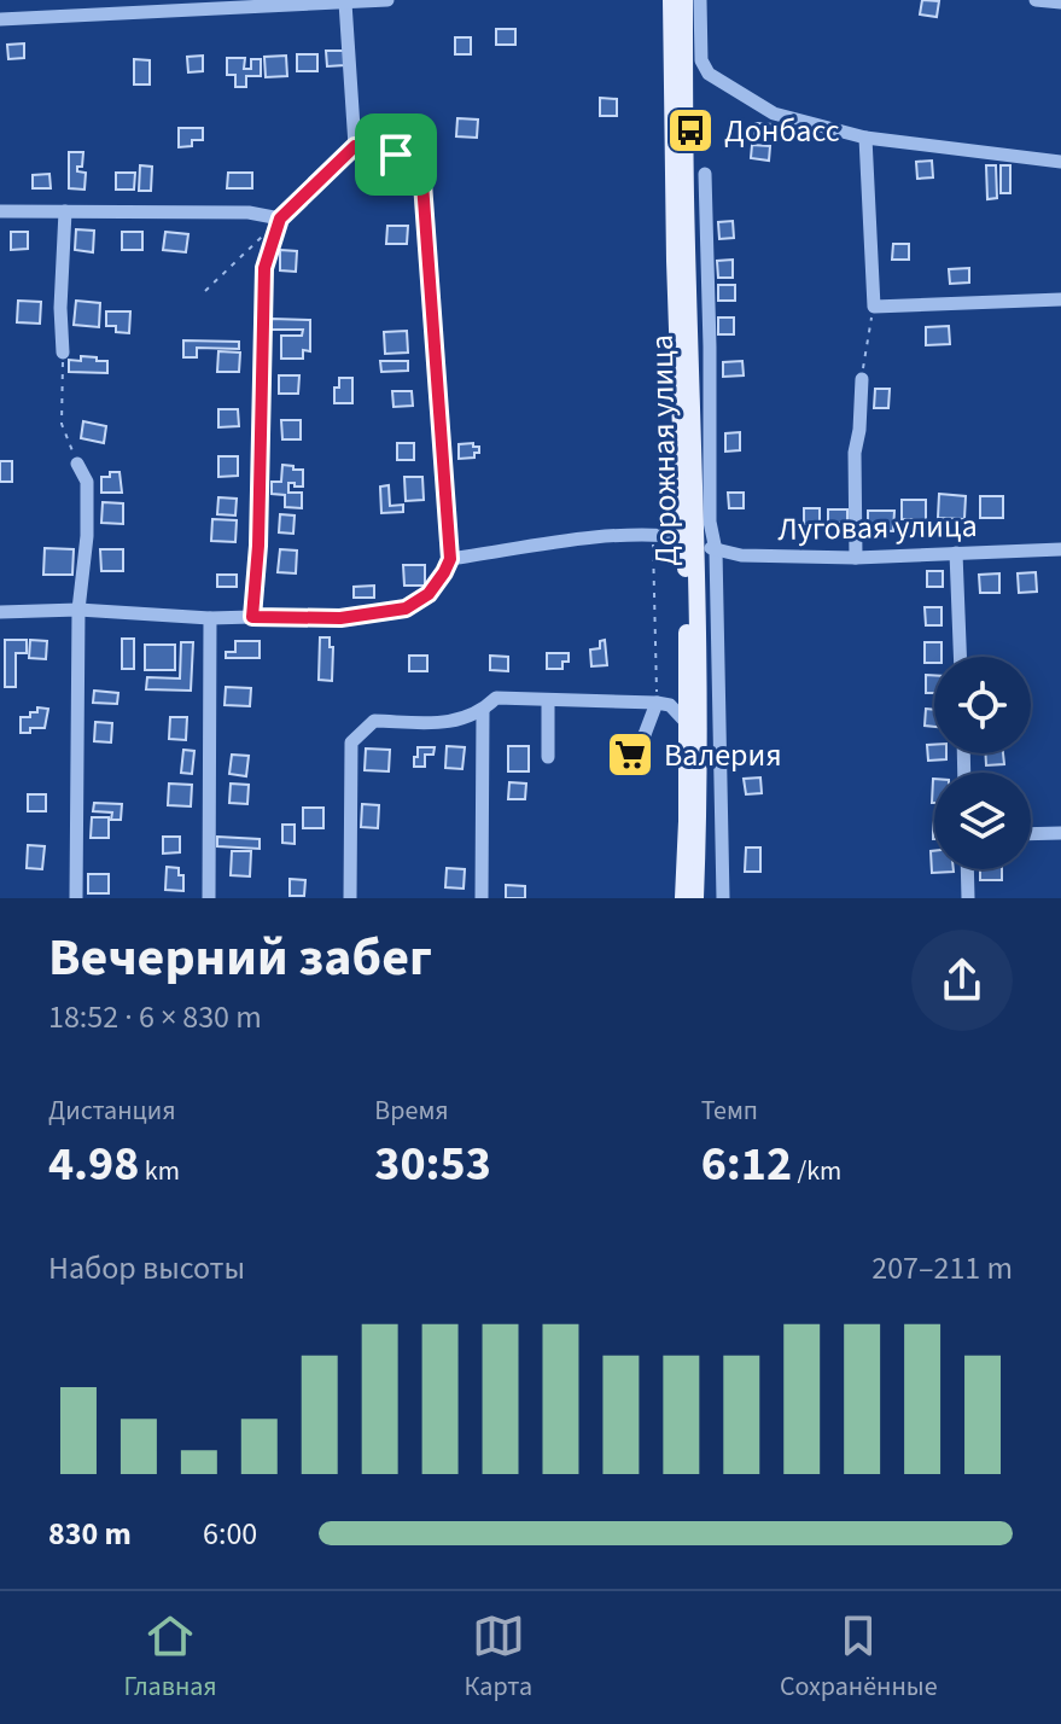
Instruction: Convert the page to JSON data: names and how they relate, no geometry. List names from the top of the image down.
{
  "streets": {
    "main road": ["Дорожная улица"],
    "street": ["Луговая улица"]
  },
  "crossings": [
    ["Дорожная улица", "Луговая улица"]
  ],
  "places": {
    "bus stop": ["Донбасс"],
    "supermarket": ["Валерия"]
  },
  "page": {
    "heading": ["Вечерний забег", "18:52 · 6 × 830 m"],
    "stats": [
      ["Дистанция", "4.98 km"],
      ["Время", "30:53"],
      ["Темп", "6:12 /km"]
    ],
    "chart": ["Набор высоты", "207–211 m"],
    "list": [
      {
        "name": "830 m",
        "note": "6:00"
      }
    ],
    "tabs": ["Главная", "Карта", "Сохранённые"]
  }
}
